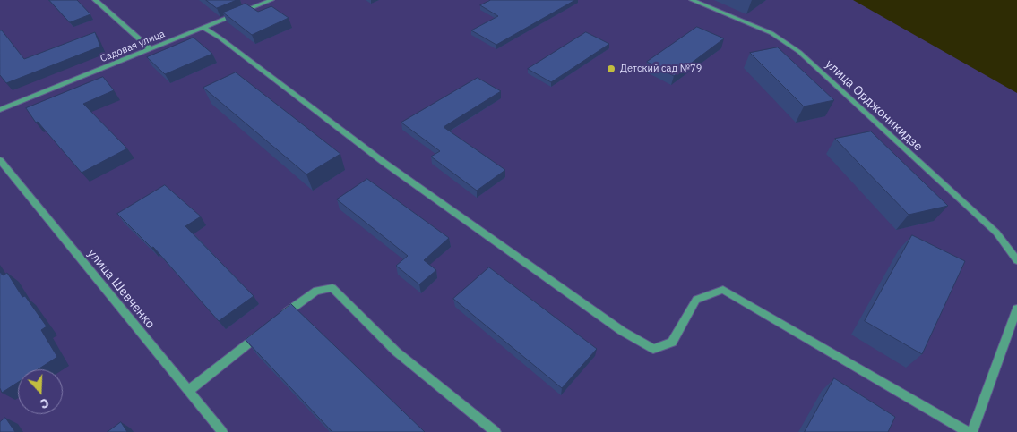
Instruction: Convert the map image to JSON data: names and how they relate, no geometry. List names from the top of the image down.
{
  "streets": {
    "street": ["Садовая улица", "улица Орджоникидзе", "улица Шевченко"]
  },
  "places": ["Детский сад №79"],
  "north": "bottom"
}
